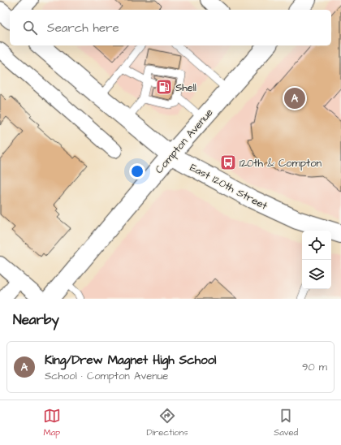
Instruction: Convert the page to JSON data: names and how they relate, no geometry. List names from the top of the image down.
{
  "streets": {
    "street": ["Compton Avenue", "East 120th Street"]
  },
  "crossings": [
    ["Compton Avenue", "East 120th Street"]
  ],
  "places": {
    "fuel station": ["Shell"],
    "bus stop": ["120th & Compton"]
  },
  "page": {
    "search": "Search here",
    "pins": "A",
    "heading": "Nearby",
    "list": [
      {
        "mark": "A",
        "name": "King/Drew Magnet High School",
        "note": "School · Compton Avenue",
        "value": "90 m"
      }
    ],
    "nav": ["Map", "Directions", "Saved"]
  }
}
